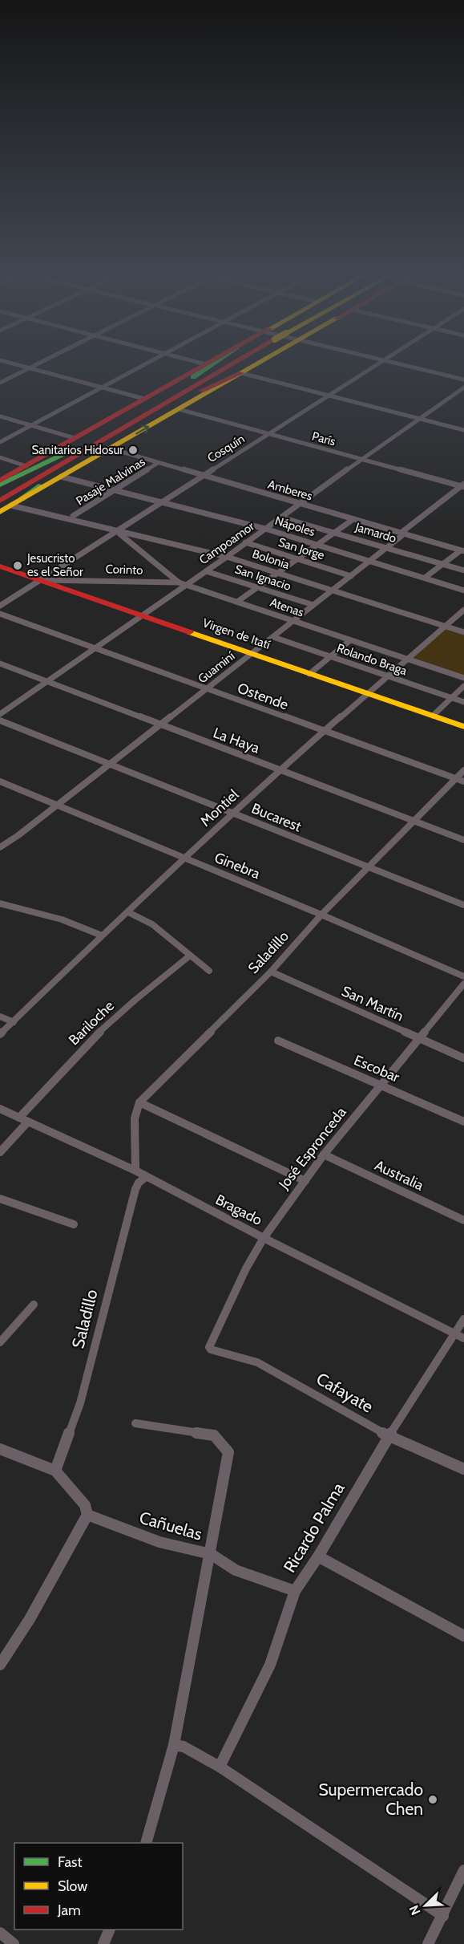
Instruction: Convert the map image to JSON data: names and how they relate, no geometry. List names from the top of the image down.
{
  "streets": {
    "main road": ["Virgen de Itatí"],
    "street": [
      "París",
      "Cosquín",
      "Pasaje Malvinas",
      "Amberes",
      "Nápoles",
      "Jamardo",
      "Campoamor",
      "San Jorge",
      "Bolonia",
      "Corinto",
      "San Ignacio",
      "Atenas",
      "Rolando Braga",
      "Guaminí",
      "Ostende",
      "La Haya",
      "Montiel",
      "Bucarest",
      "Ginebra",
      "Saladillo",
      "San Martín",
      "Bariloche",
      "Escobar",
      "José Espronceda",
      "Australia",
      "Bragado",
      "Cafayate",
      "Cañuelas",
      "Ricardo Palma"
    ]
  },
  "crossings": [
    ["París", "Cosquín"],
    ["París", "Campoamor"],
    ["París", "Guaminí"],
    ["Cosquín", "Amberes"],
    ["Cosquín", "Nápoles"],
    ["Cosquín", "Bolonia"],
    ["Cosquín", "Corinto"],
    ["Cosquín", "Atenas"],
    ["Cosquín", "Virgen de Itatí"],
    ["Pasaje Malvinas", "Amberes"],
    ["Pasaje Malvinas", "Nápoles"],
    ["Amberes", "Campoamor"],
    ["Amberes", "Guaminí"],
    ["Nápoles", "Campoamor"],
    ["Nápoles", "Guaminí"],
    ["Jamardo", "Campoamor"],
    ["Jamardo", "Guaminí"],
    ["Campoamor", "San Jorge"],
    ["Campoamor", "Bolonia"],
    ["Campoamor", "San Ignacio"],
    ["Campoamor", "Atenas"],
    ["Campoamor", "Virgen de Itatí"],
    ["Campoamor", "Ostende"],
    ["Campoamor", "La Haya"],
    ["San Jorge", "Guaminí"],
    ["Bolonia", "Atenas"],
    ["Bolonia", "Guaminí"],
    ["Bolonia", "Montiel"],
    ["Corinto", "Atenas"],
    ["Corinto", "Virgen de Itatí"],
    ["San Ignacio", "Guaminí"],
    ["Atenas", "Guaminí"],
    ["Atenas", "Montiel"],
    ["Virgen de Itatí", "Guaminí"],
    ["Virgen de Itatí", "Montiel"],
    ["Rolando Braga", "Guaminí"],
    ["Rolando Braga", "Montiel"],
    ["Guaminí", "Ostende"],
    ["Guaminí", "La Haya"],
    ["Guaminí", "Bucarest"],
    ["Guaminí", "Ginebra"],
    ["Ostende", "Montiel"],
    ["Ostende", "Saladillo"],
    ["La Haya", "Montiel"],
    ["La Haya", "Saladillo"],
    ["Montiel", "Bucarest"],
    ["Montiel", "Ginebra"],
    ["Bucarest", "Saladillo"],
    ["Ginebra", "Saladillo"],
    ["Saladillo", "San Martín"],
    ["Saladillo", "Bragado"],
    ["San Martín", "José Espronceda"],
    ["Bariloche", "Bragado"],
    ["Escobar", "José Espronceda"],
    ["José Espronceda", "Australia"],
    ["José Espronceda", "Bragado"],
    ["José Espronceda", "Cafayate"],
    ["Bragado", "Ricardo Palma"],
    ["Cafayate", "Ricardo Palma"],
    ["Cañuelas", "Ricardo Palma"]
  ],
  "places": ["Sanitarios Hidosur", "Jesucristo es el Señor", "Supermercado Chen"],
  "legend": ["Fast", "Slow", "Jam"],
  "north": "bottom left"
}
